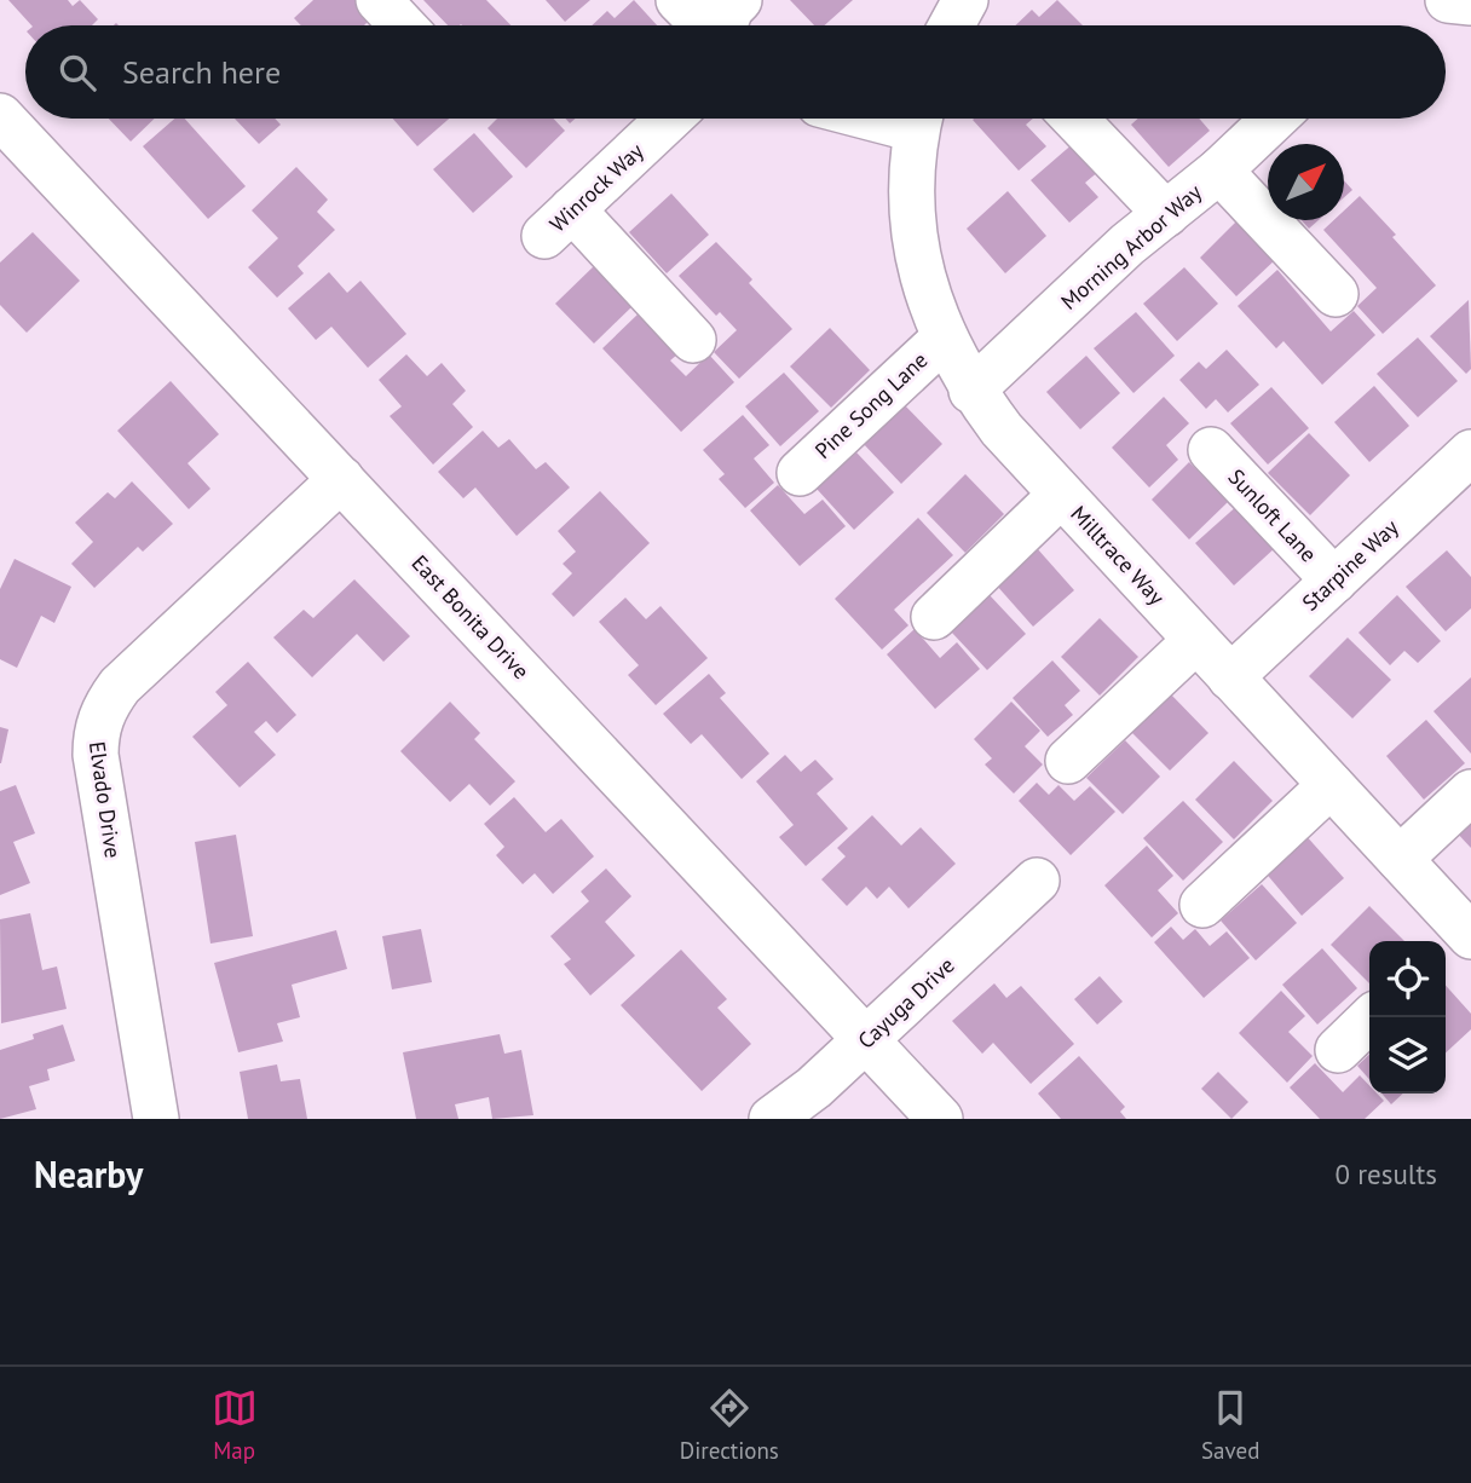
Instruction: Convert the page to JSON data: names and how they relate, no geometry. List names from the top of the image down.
{
  "streets": {
    "street": [
      "Winrock Way",
      "Morning Arbor Way",
      "Pine Song Lane",
      "Sunloft Lane",
      "Milltrace Way",
      "Starpine Way",
      "East Bonita Drive",
      "Elvado Drive",
      "Cayuga Drive"
    ]
  },
  "crossings": [
    ["Morning Arbor Way", "Milltrace Way"],
    ["Pine Song Lane", "Milltrace Way"],
    ["Sunloft Lane", "Starpine Way"],
    ["Milltrace Way", "Starpine Way"],
    ["East Bonita Drive", "Elvado Drive"],
    ["East Bonita Drive", "Cayuga Drive"]
  ],
  "north": "top right",
  "page": {
    "search": "Search here",
    "heading": ["Nearby", "0 results"],
    "nav": ["Map", "Directions", "Saved"]
  }
}
